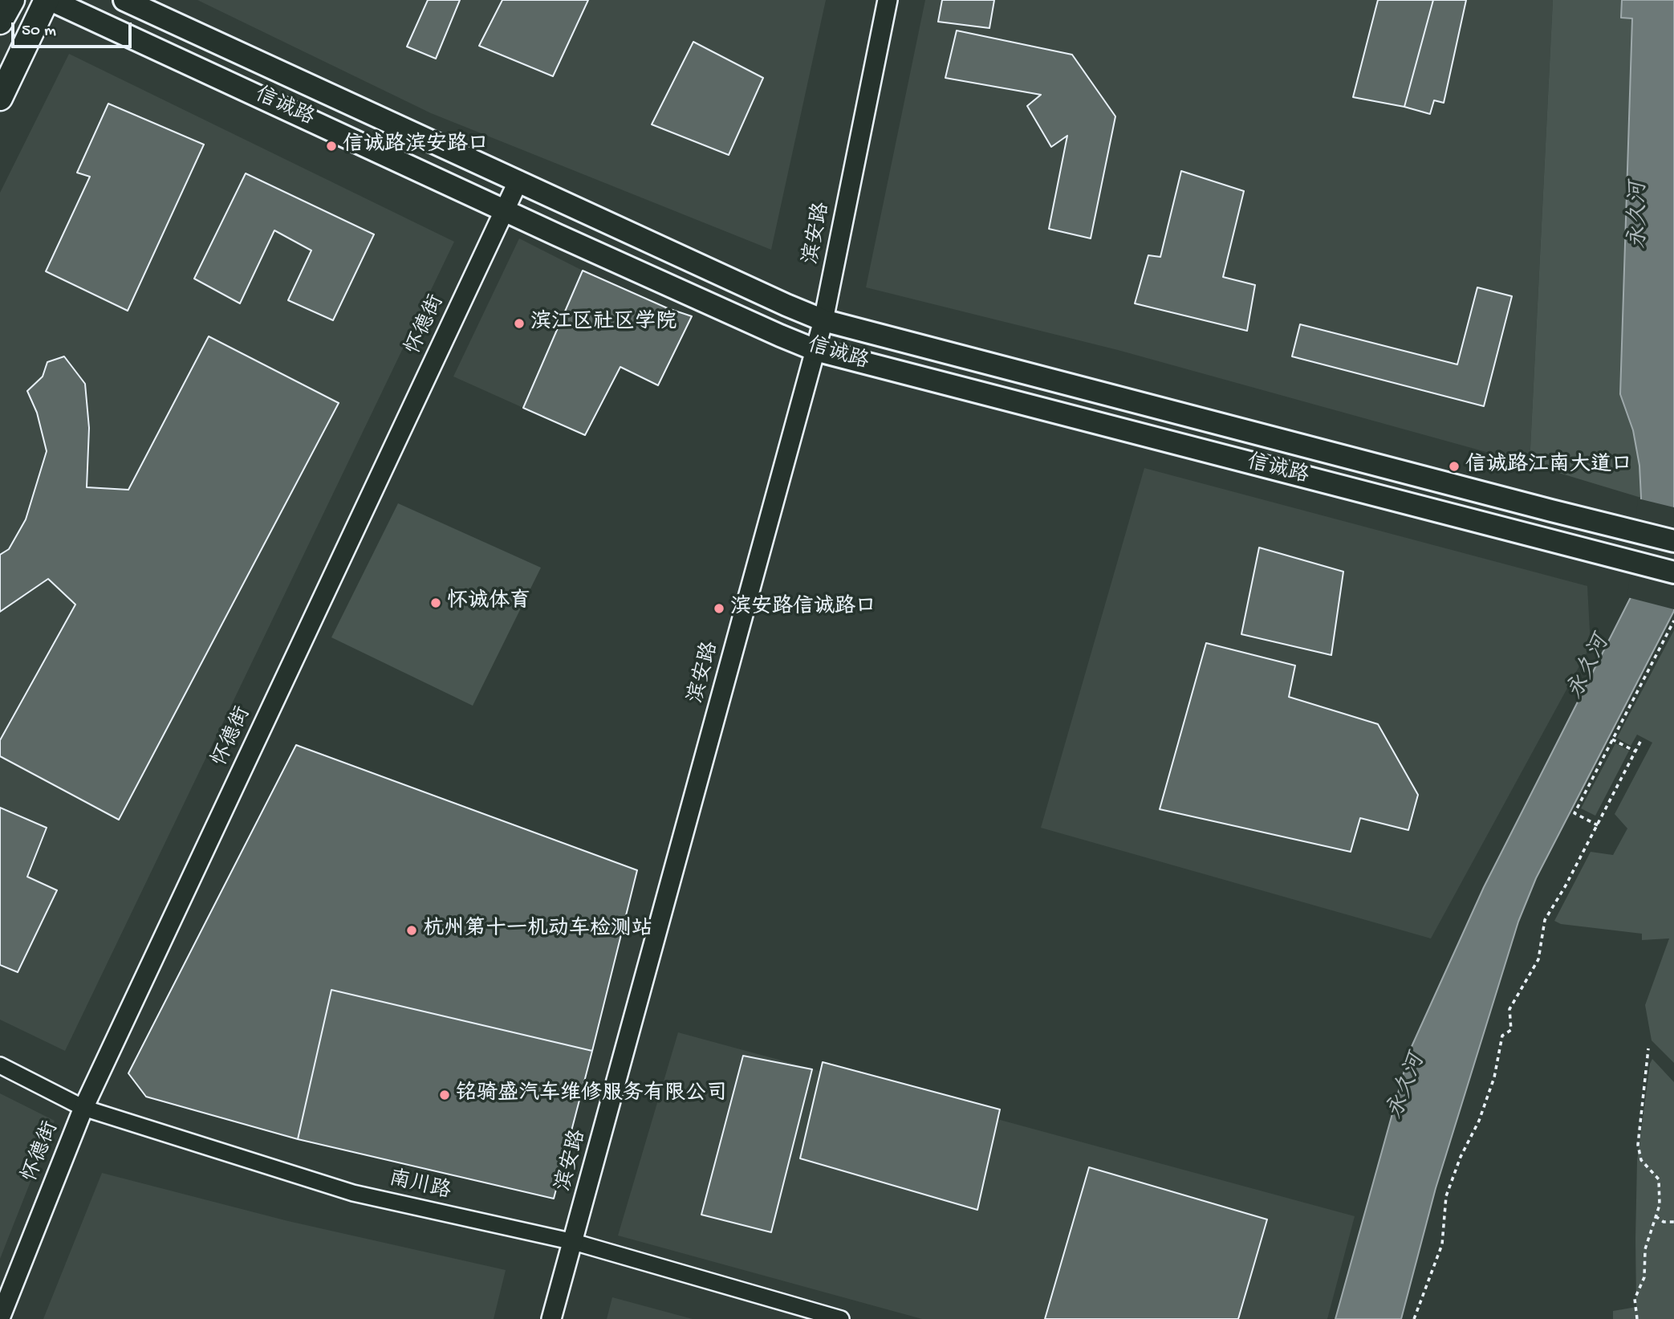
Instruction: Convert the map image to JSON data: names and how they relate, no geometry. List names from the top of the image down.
{
  "streets": {
    "main road": ["信诚路"],
    "street": ["滨安路", "怀德街", "南川路"]
  },
  "crossings": [
    ["信诚路", "滨安路"],
    ["信诚路", "怀德街"],
    ["滨安路", "南川路"],
    ["怀德街", "南川路"]
  ],
  "water": ["永久河"],
  "places": [
    "信诚路滨安路口",
    "滨江区社区学院",
    "信诚路江南大道口",
    "怀诚体育",
    "滨安路信诚路口",
    "杭州第十一机动车检测站",
    "铭骑盛汽车维修服务有限公司"
  ],
  "scale_bar": "50 m"
}
